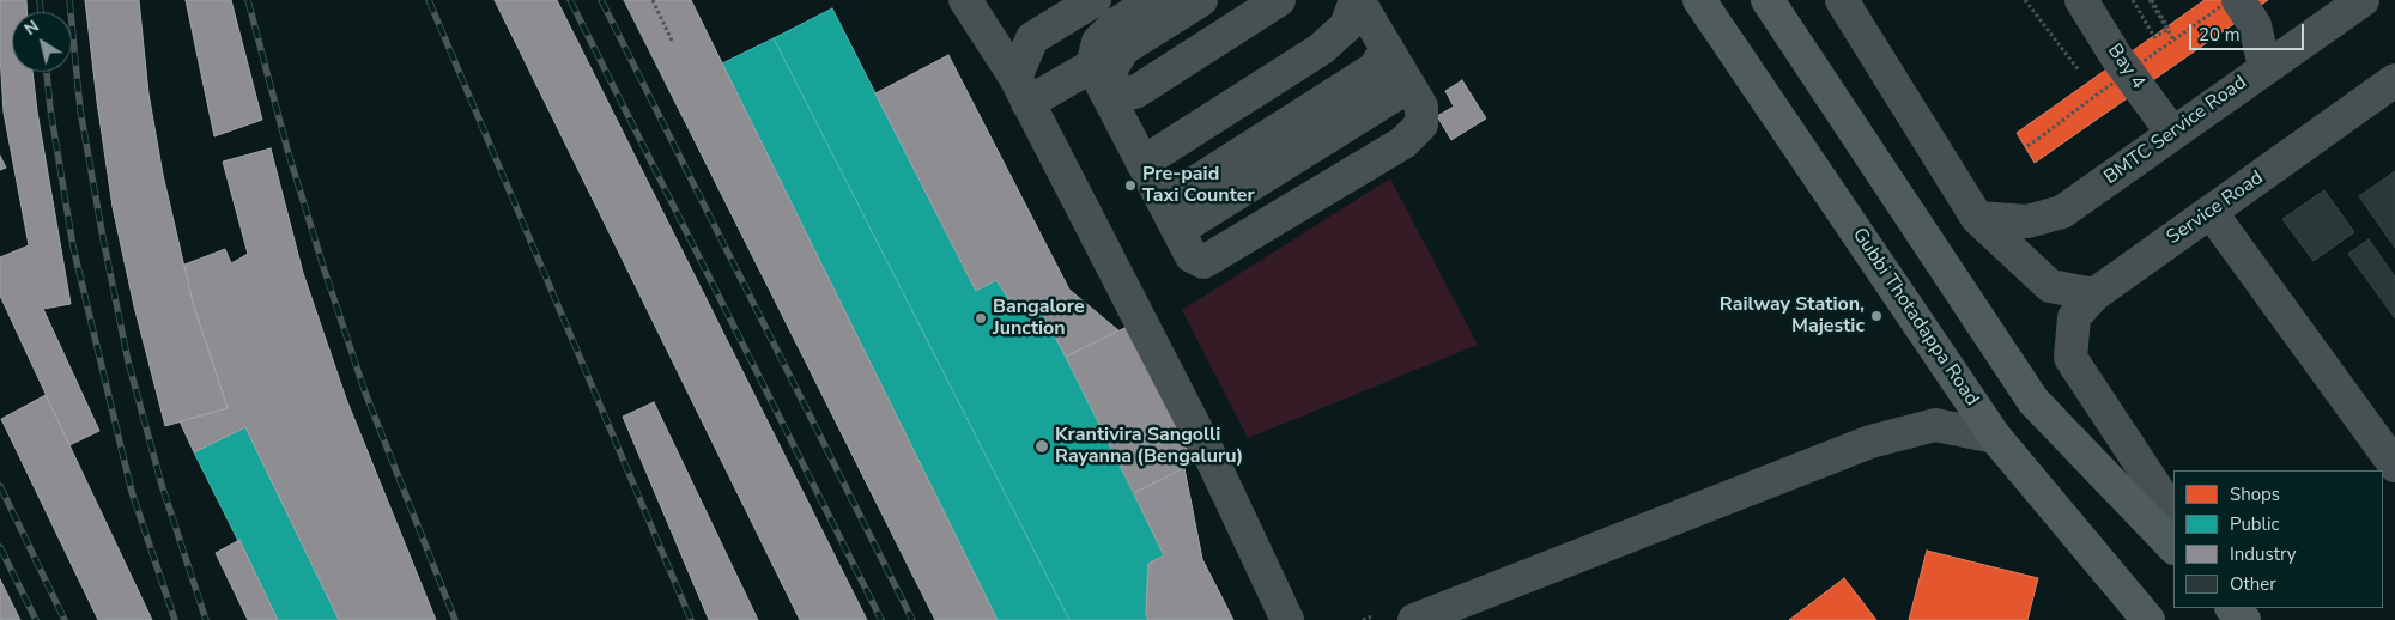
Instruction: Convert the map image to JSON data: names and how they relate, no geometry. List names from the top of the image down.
{
  "streets": {
    "main road": ["Gubbi Thotadappa Road"],
    "lane": ["Bay 4", "BMTC Service Road", "Service Road"]
  },
  "crossings": [
    ["Bay 4", "BMTC Service Road"]
  ],
  "places": [
    "Pre-paid Taxi Counter",
    "Railway Station, Majestic",
    "Bangalore Junction",
    "Krantivira Sangolli Rayanna (Bengaluru)"
  ],
  "legend": [
    "Shops",
    "Public",
    "Industry",
    "Other"
  ],
  "scale_bar": "20 m",
  "north": "top left"
}
